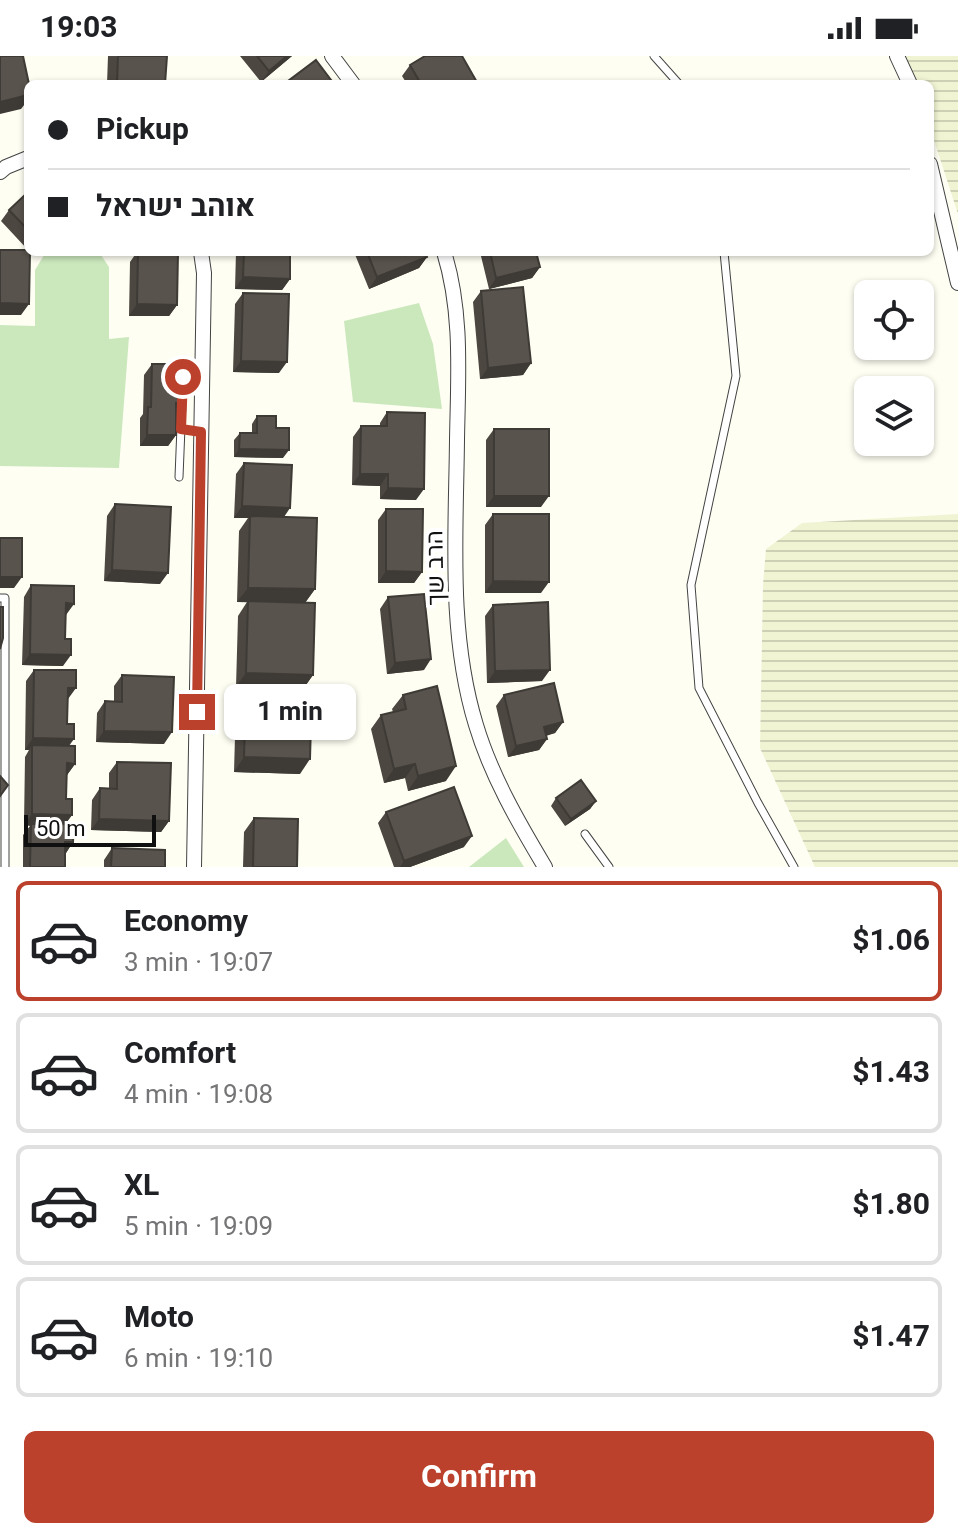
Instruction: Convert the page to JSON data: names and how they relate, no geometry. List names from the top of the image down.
{
  "streets": {
    "street": ["הרב שך"]
  },
  "scale_bar": "50 m",
  "page": {
    "status": "19:03",
    "banner": ["Pickup", "אוהב ישראל"],
    "bubble": "1 min",
    "scale": "50 m",
    "list": [
      {
        "name": "Economy",
        "note": "3 min · 19:07",
        "value": "$1.06"
      },
      {
        "name": "Comfort",
        "note": "4 min · 19:08",
        "value": "$1.43"
      },
      {
        "name": "XL",
        "note": "5 min · 19:09",
        "value": "$1.80"
      },
      {
        "name": "Moto",
        "note": "6 min · 19:10",
        "value": "$1.47"
      }
    ],
    "buttons": "Confirm"
  }
}
